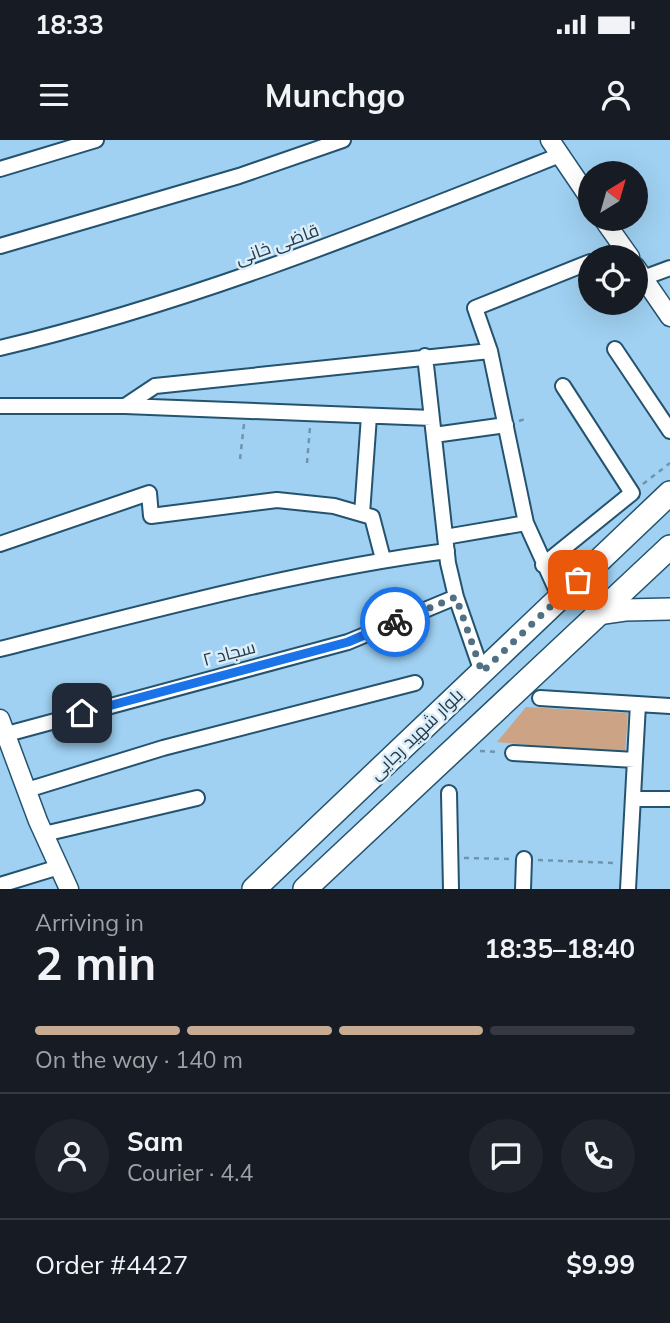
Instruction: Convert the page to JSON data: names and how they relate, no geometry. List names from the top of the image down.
{
  "streets": {
    "highway": ["بلوار شهید رجایی"],
    "street": ["قاضی خانی", "سجاد ۲"]
  },
  "north": "top right",
  "page": {
    "status": "18:33",
    "header": "Munchgo",
    "heading": ["2 min", "Arriving in", "18:35–18:40"],
    "panel": [
      "Sam",
      "Courier · 4.4",
      "Order #4427",
      "$9.99"
    ],
    "bar": "On the way · 140 m"
  }
}
